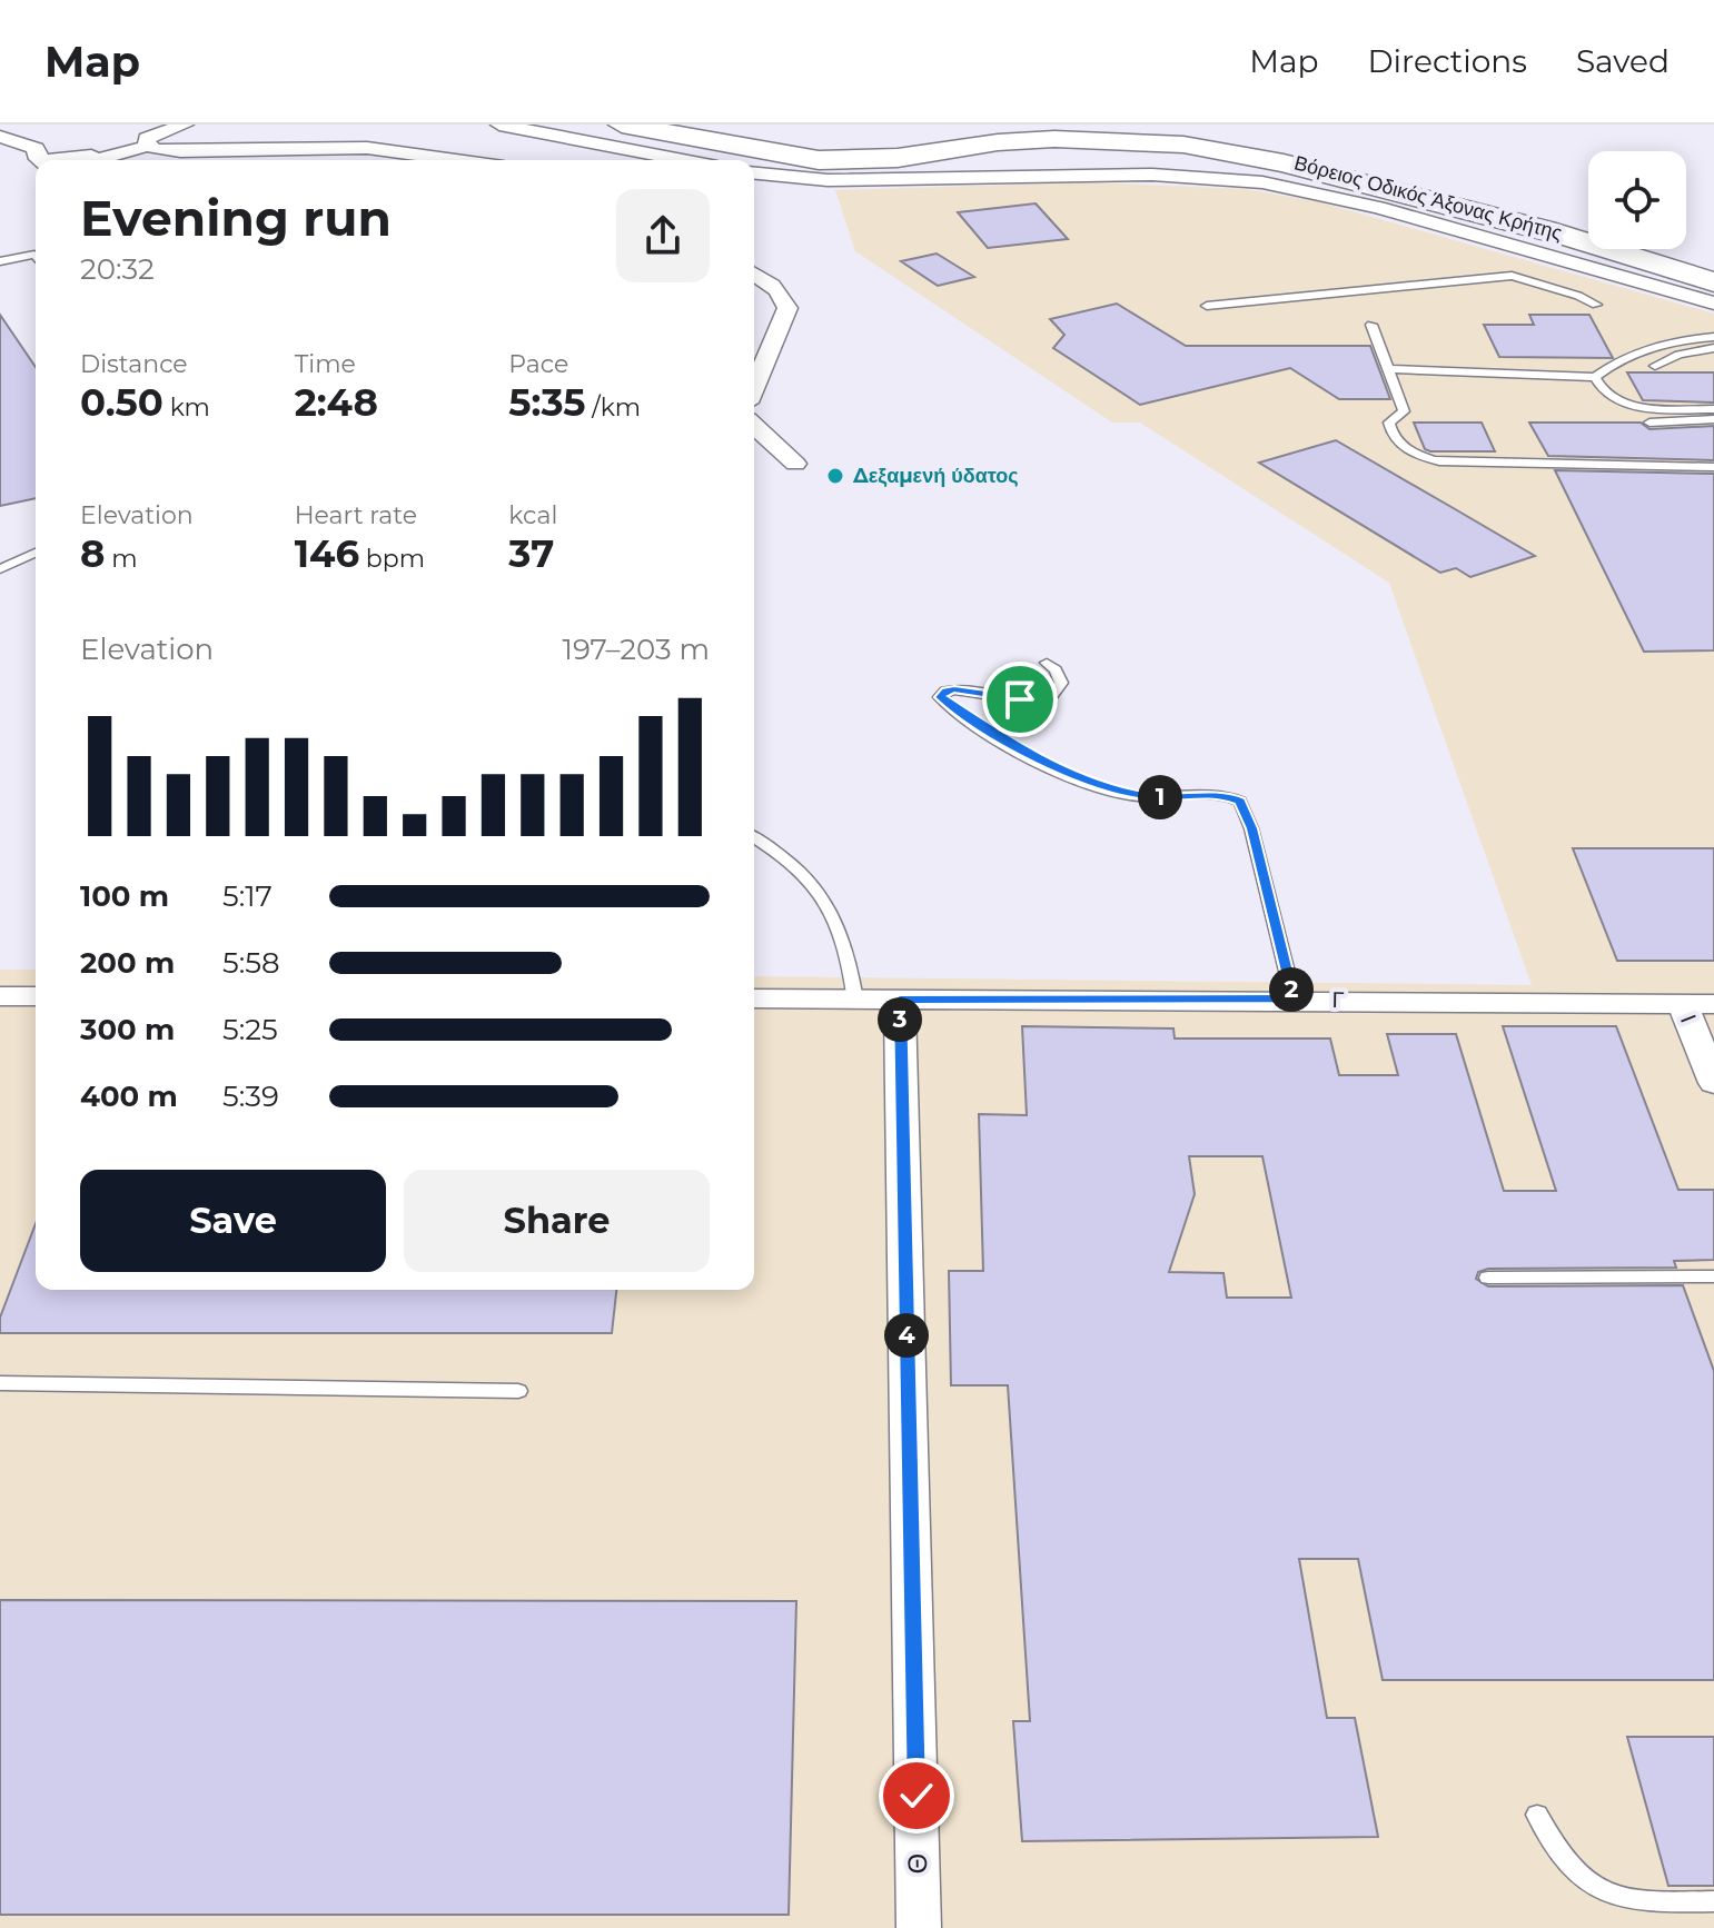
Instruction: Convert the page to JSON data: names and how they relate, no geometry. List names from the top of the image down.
{
  "streets": {
    "highway": ["Βόρειος Οδικός Άξονας Κρήτης"],
    "street": ["Γ", "Ι", "Θ"]
  },
  "crossings": [
    ["Γ", "Ι"],
    ["Γ", "Θ"]
  ],
  "places": ["Δεξαμενή ύδατος"],
  "page": {
    "header": "Map",
    "nav": ["Map", "Directions", "Saved"],
    "heading": ["Evening run", "20:32"],
    "stats": [
      ["Distance", "0.50 km"],
      ["Time", "2:48"],
      ["Pace", "5:35 /km"],
      ["Elevation", "8 m"],
      ["Heart rate", "146 bpm"],
      ["kcal", "37"]
    ],
    "chart": ["Elevation", "197–203 m"],
    "pins": [
      "1",
      "2",
      "3",
      "4"
    ],
    "list": [
      {
        "name": "100 m",
        "note": "5:17"
      },
      {
        "name": "200 m",
        "note": "5:58"
      },
      {
        "name": "300 m",
        "note": "5:25"
      },
      {
        "name": "400 m",
        "note": "5:39"
      }
    ],
    "buttons": ["Save", "Share"]
  }
}
